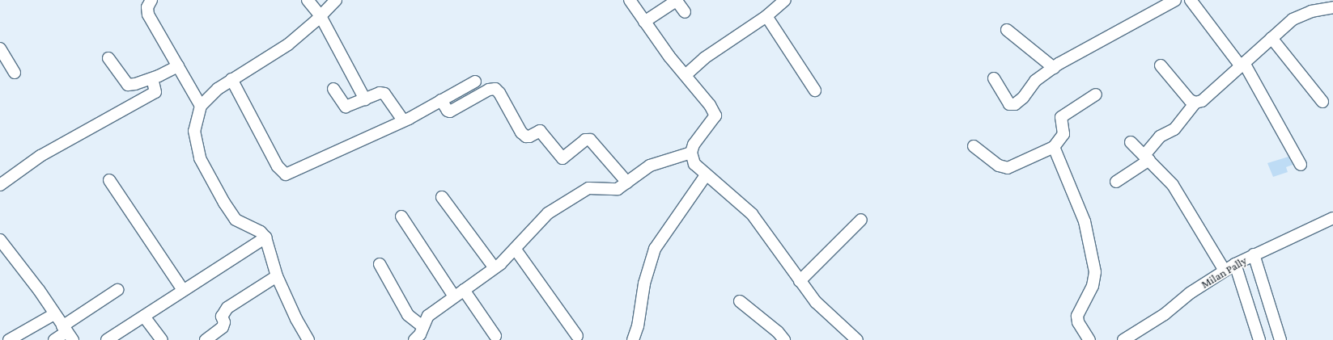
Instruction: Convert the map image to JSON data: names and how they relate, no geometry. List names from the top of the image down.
{
  "streets": {
    "street": ["Milan Pally"]
  }
}
